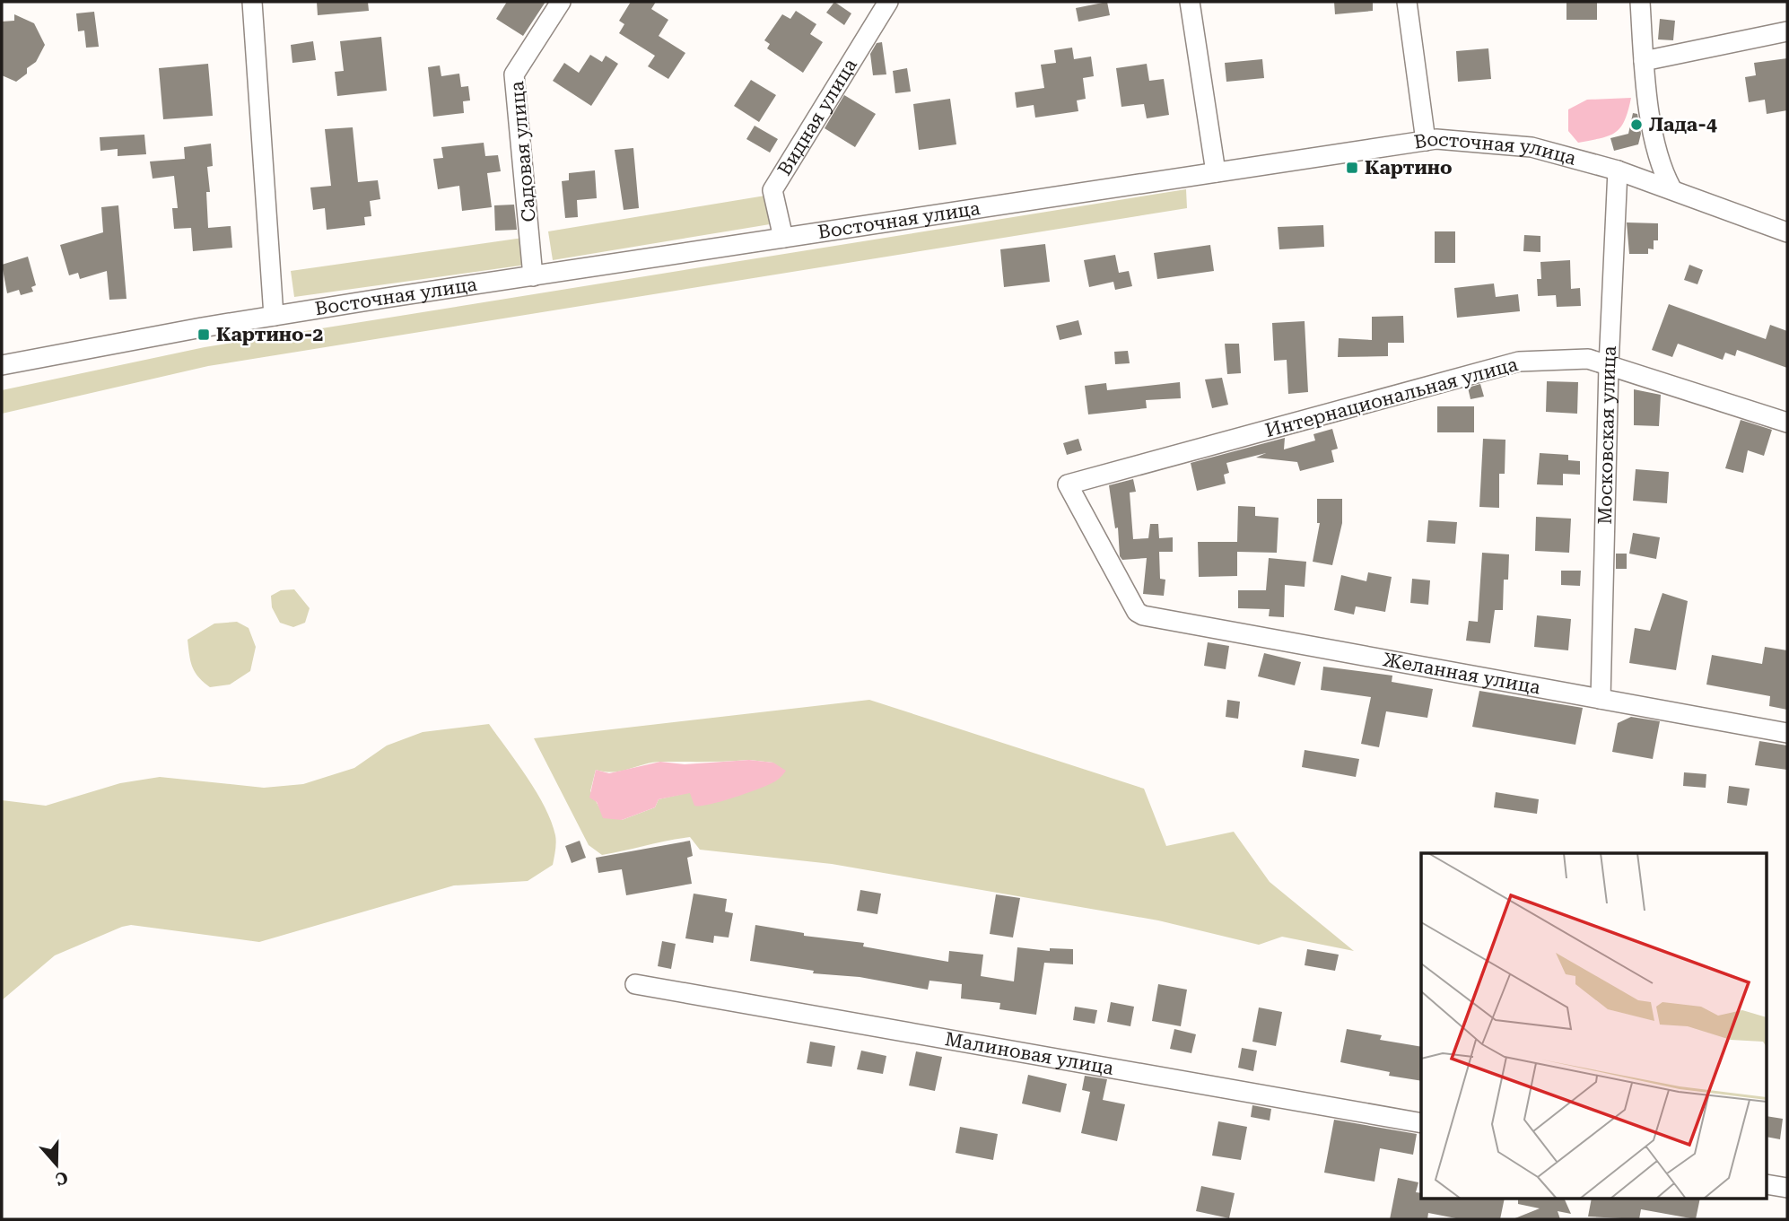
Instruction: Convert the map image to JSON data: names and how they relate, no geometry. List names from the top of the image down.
{
  "streets": {
    "street": [
      "Видная улица",
      "Садовая улица",
      "Восточная улица",
      "Интернациональная улица",
      "Московская улица",
      "Желанная улица",
      "Малиновая улица"
    ]
  },
  "crossings": [
    ["Видная улица", "Восточная улица"],
    ["Садовая улица", "Восточная улица"],
    ["Восточная улица", "Московская улица"],
    ["Интернациональная улица", "Московская улица"],
    ["Интернациональная улица", "Желанная улица"],
    ["Московская улица", "Желанная улица"]
  ],
  "places": {
    "other": ["Лада-4"],
    "transit": ["Картино", "Картино-2"]
  },
  "north": "bottom"
}
